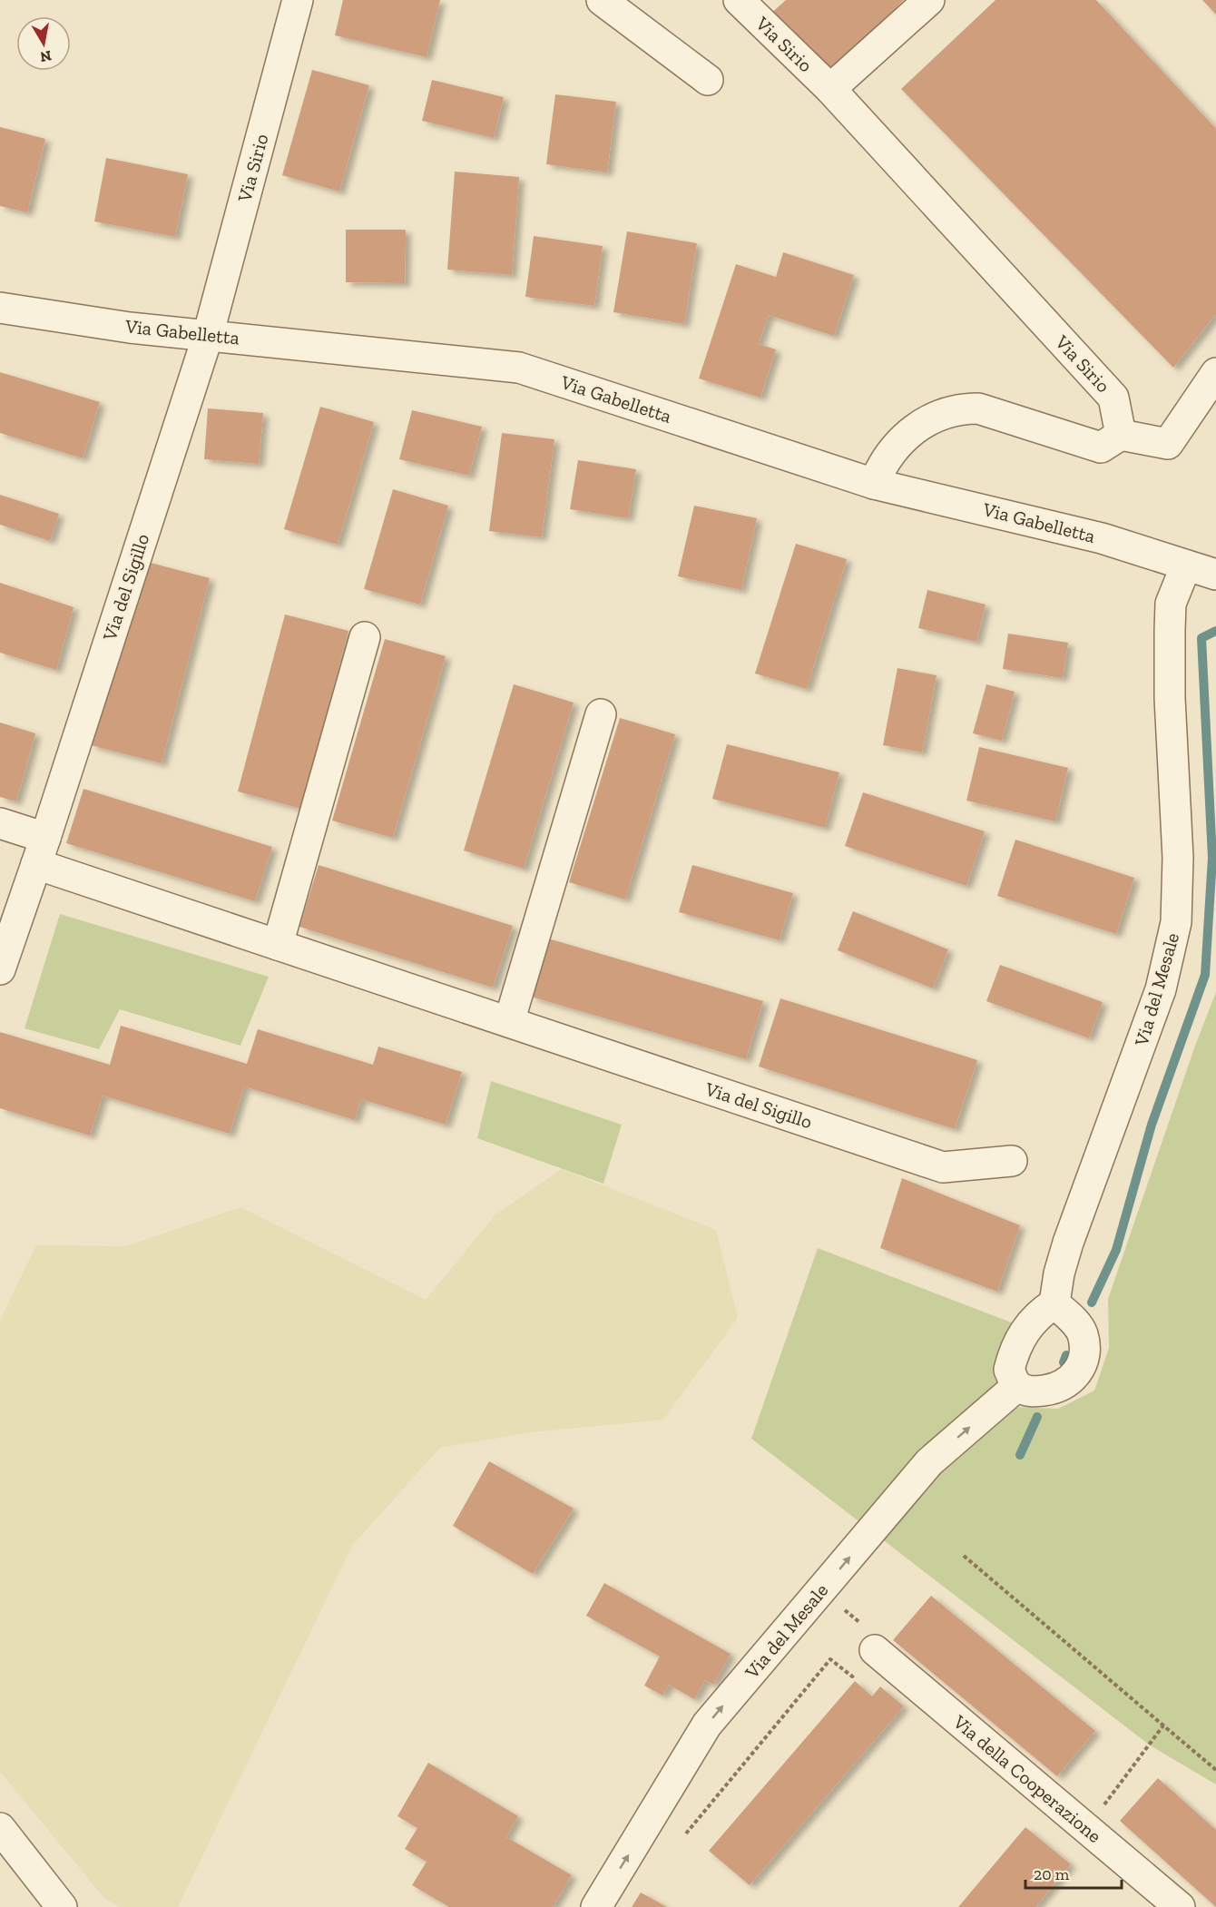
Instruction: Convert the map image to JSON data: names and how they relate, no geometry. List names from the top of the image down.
{
  "streets": {
    "street": [
      "Via Sirio",
      "Via Gabelletta",
      "Via del Sigillo",
      "Via del Mesale",
      "Via della Cooperazione"
    ]
  },
  "crossings": [
    ["Via Sirio", "Via Gabelletta"],
    ["Via Sirio", "Via del Sigillo"],
    ["Via Gabelletta", "Via del Sigillo"],
    ["Via Gabelletta", "Via del Mesale"]
  ],
  "one_way": ["Via del Mesale"],
  "scale_bar": "20 m",
  "north": "bottom"
}
